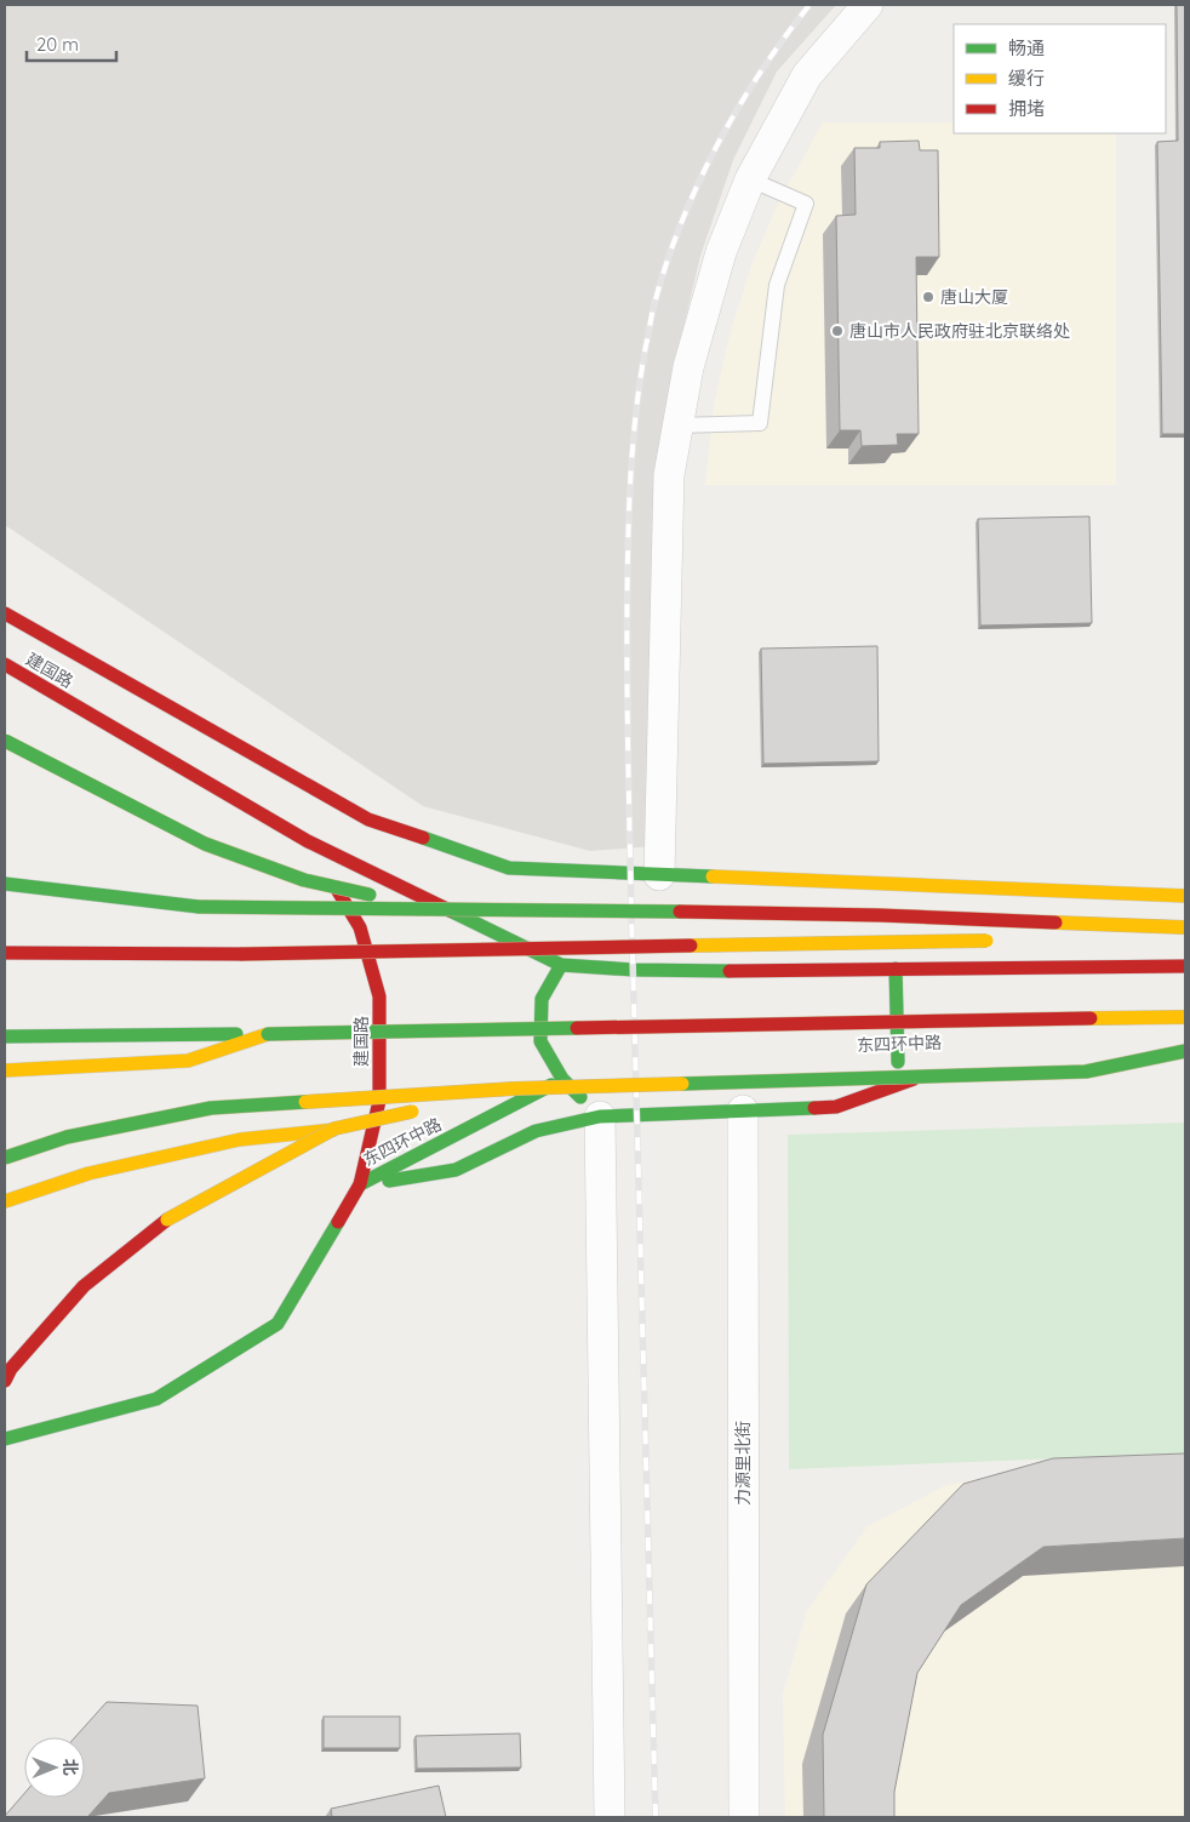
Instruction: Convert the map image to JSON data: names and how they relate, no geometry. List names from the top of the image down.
{
  "streets": {
    "main road": ["建国路", "东四环中路"],
    "street": ["力源里北街"]
  },
  "crossings": [
    ["建国路", "东四环中路"],
    ["东四环中路", "力源里北街"]
  ],
  "places": ["唐山大厦", "唐山市人民政府驻北京联络处"],
  "legend": ["畅通", "缓行", "拥堵"],
  "scale_bar": "20 m",
  "north": "right"
}
